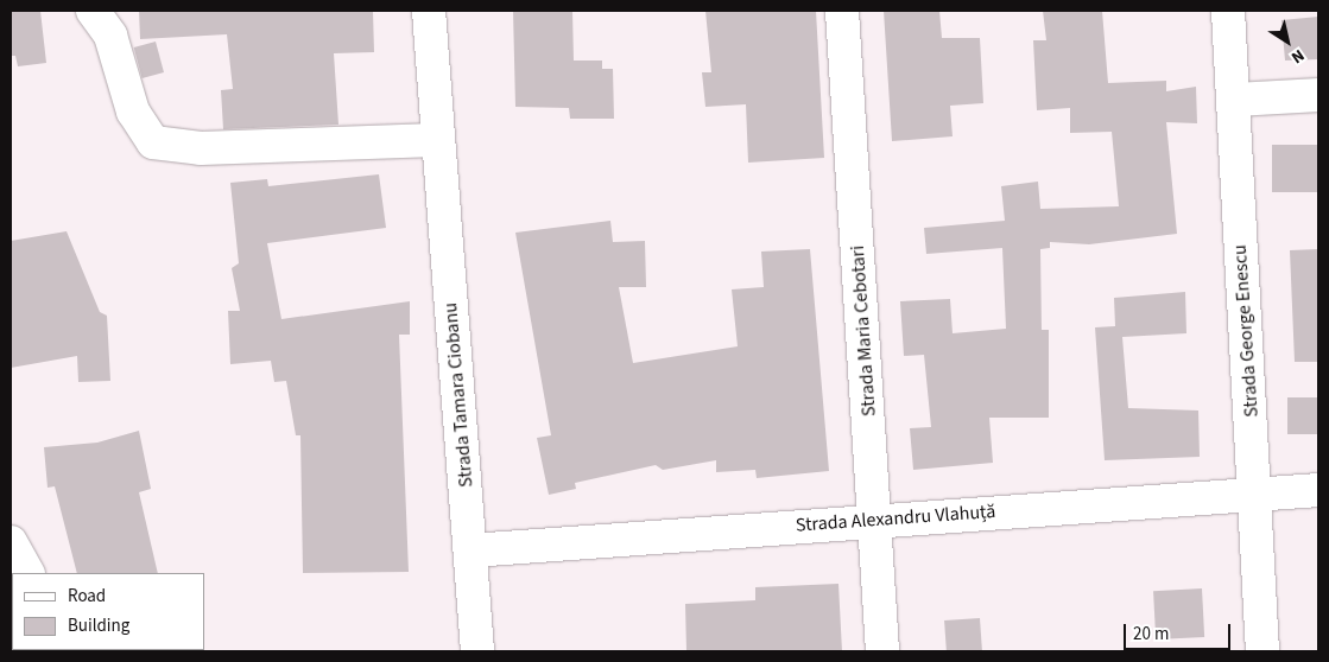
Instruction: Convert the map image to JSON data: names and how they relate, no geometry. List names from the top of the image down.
{
  "streets": {
    "street": [
      "Strada Maria Cebotari",
      "Strada George Enescu",
      "Strada Tamara Ciobanu",
      "Strada Аlexandru Vlahuță"
    ]
  },
  "crossings": [
    ["Strada Maria Cebotari", "Strada Аlexandru Vlahuță"],
    ["Strada George Enescu", "Strada Аlexandru Vlahuță"],
    ["Strada Tamara Ciobanu", "Strada Аlexandru Vlahuță"]
  ],
  "legend": ["Road", "Building"],
  "scale_bar": "20 m",
  "north": "bottom right"
}
